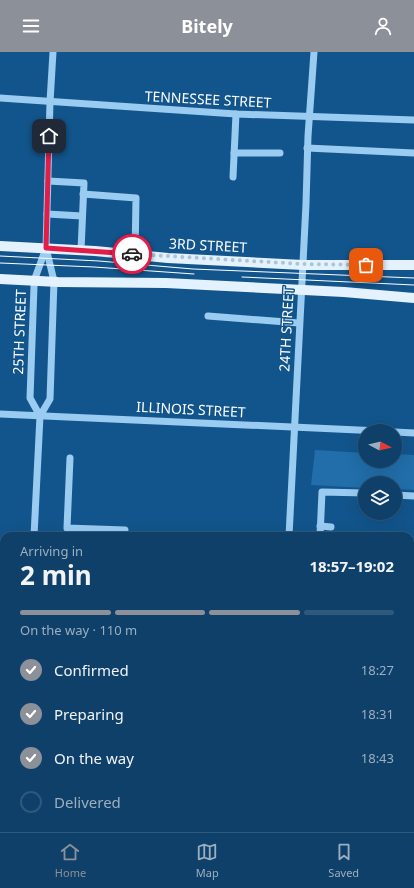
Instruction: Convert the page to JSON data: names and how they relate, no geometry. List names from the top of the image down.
{
  "streets": {
    "main road": ["3RD STREET"],
    "street": [
      "TENNESSEE STREET",
      "24TH STREET",
      "25TH STREET",
      "ILLINOIS STREET"
    ]
  },
  "crossings": [
    ["TENNESSEE STREET", "24TH STREET"],
    ["TENNESSEE STREET", "25TH STREET"],
    ["3RD STREET", "24TH STREET"],
    ["3RD STREET", "25TH STREET"],
    ["24TH STREET", "ILLINOIS STREET"],
    ["25TH STREET", "ILLINOIS STREET"]
  ],
  "north": "right",
  "page": {
    "header": "Bitely",
    "heading": ["2 min", "Arriving in", "18:57–19:02"],
    "bar": "On the way · 110 m",
    "list": [
      ["Confirmed", "18:27"],
      ["Preparing", "18:31"],
      ["On the way", "18:43"],
      "Delivered"
    ],
    "tabs": ["Home", "Map", "Saved"]
  }
}
